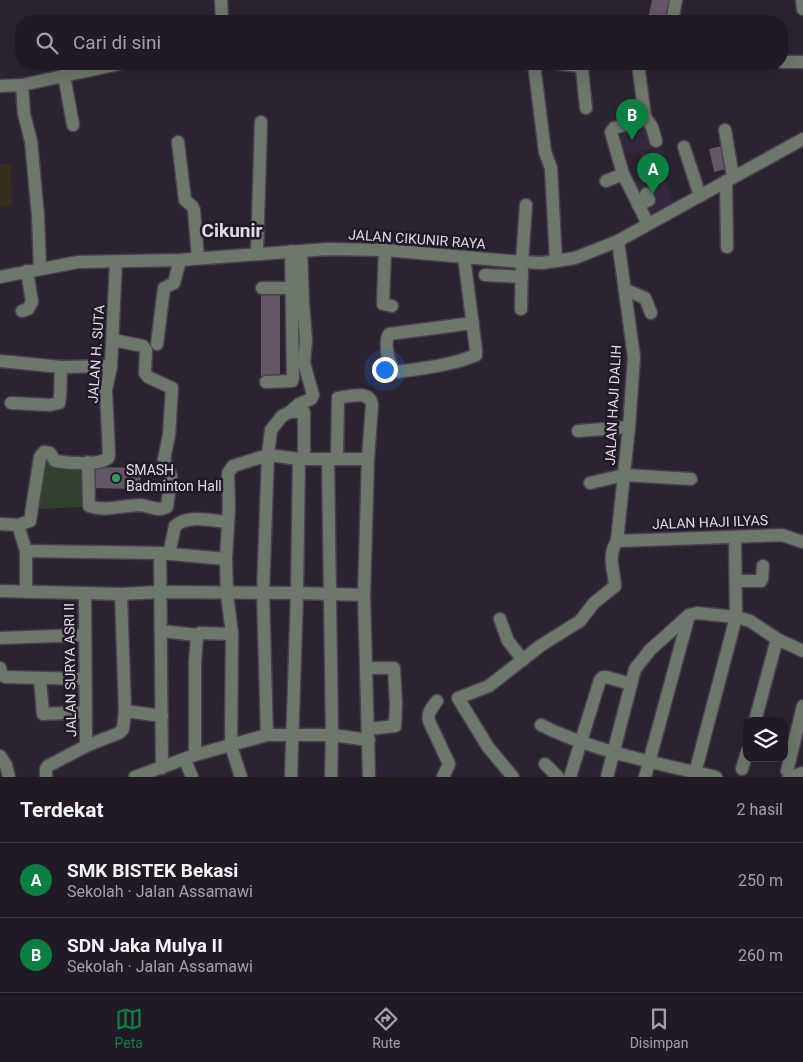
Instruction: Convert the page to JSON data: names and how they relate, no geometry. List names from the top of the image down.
{
  "streets": {
    "street": [
      "JALAN CIKUNIR RAYA",
      "JALAN H. SUTA",
      "JALAN HAJI DALIH",
      "JALAN HAJI ILYAS",
      "JALAN SURYA ASRI II"
    ]
  },
  "crossings": [
    ["JALAN CIKUNIR RAYA", "JALAN H. SUTA"],
    ["JALAN CIKUNIR RAYA", "JALAN HAJI DALIH"],
    ["JALAN HAJI DALIH", "JALAN HAJI ILYAS"]
  ],
  "districts": ["Cikunir"],
  "places": ["SMASH Badminton Hall"],
  "page": {
    "search": "Cari di sini",
    "pins": ["B", "A"],
    "heading": ["Terdekat", "2 hasil"],
    "list": [
      {
        "mark": "A",
        "name": "SMK BISTEK Bekasi",
        "note": "Sekolah · Jalan Assamawi",
        "value": "250 m"
      },
      {
        "mark": "B",
        "name": "SDN Jaka Mulya II",
        "note": "Sekolah · Jalan Assamawi",
        "value": "260 m"
      }
    ],
    "nav": ["Peta", "Rute", "Disimpan"]
  }
}
